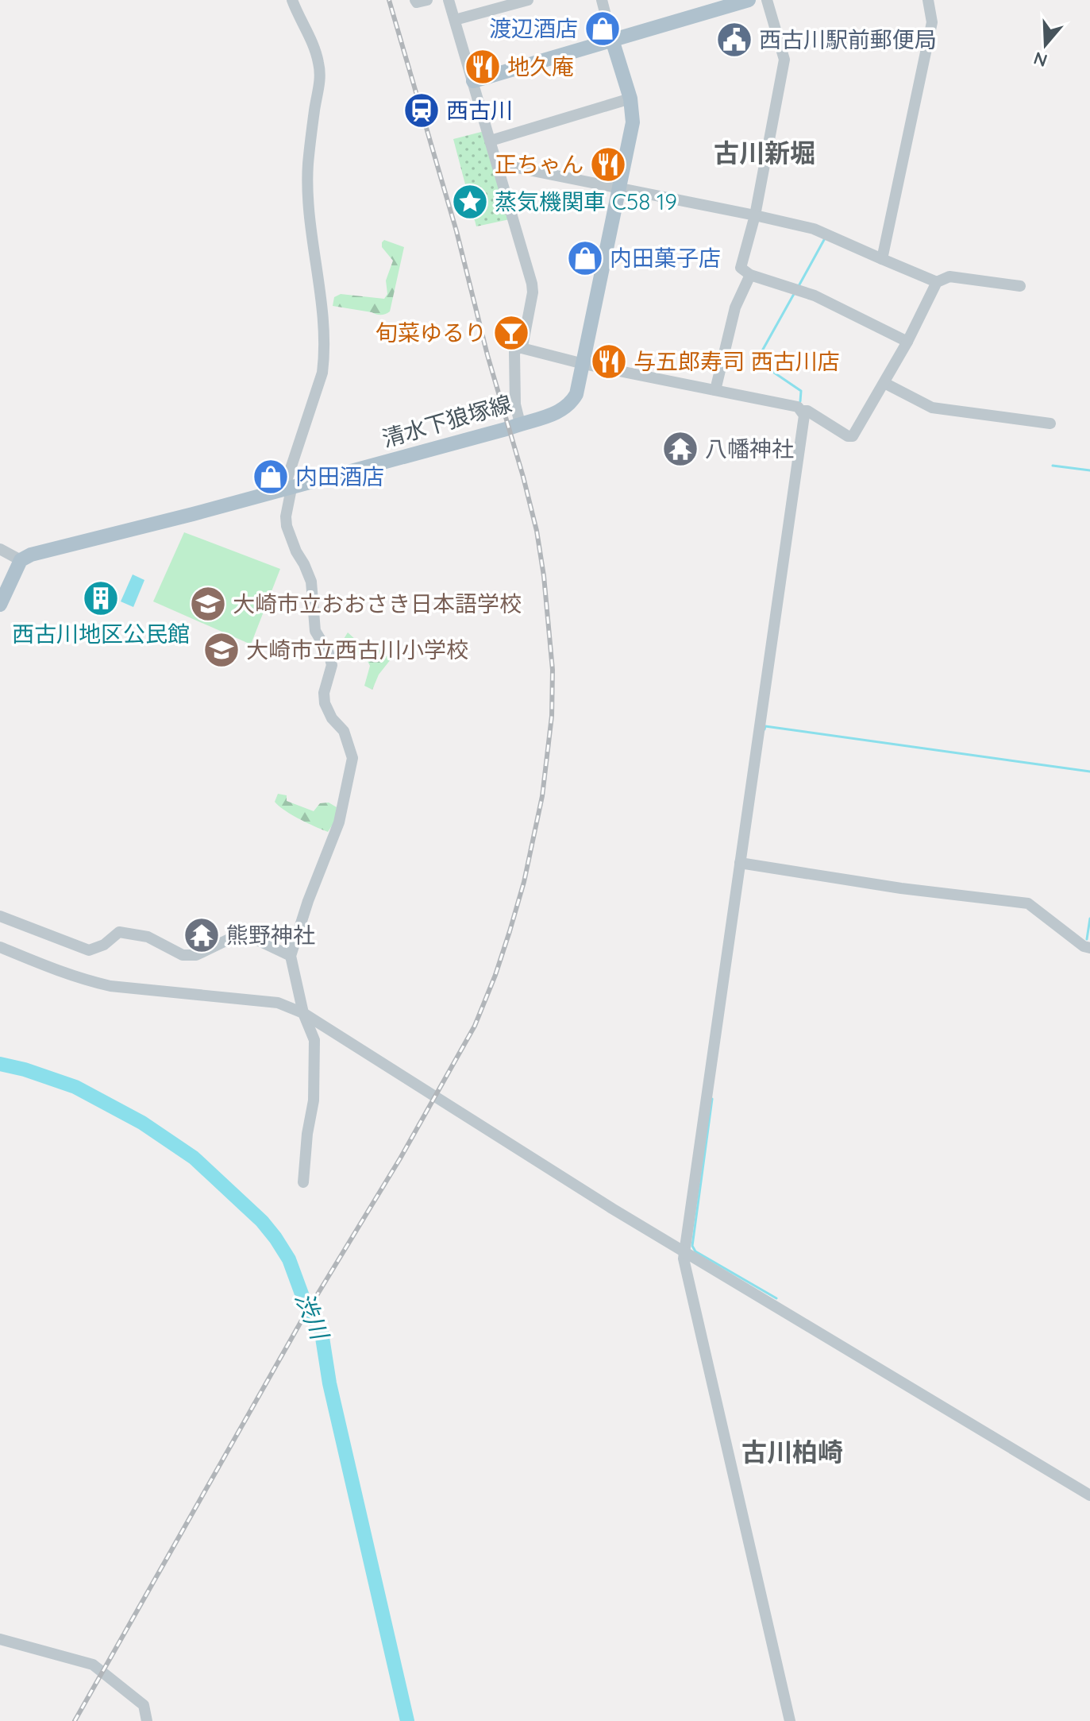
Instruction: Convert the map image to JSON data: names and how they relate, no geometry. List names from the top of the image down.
{
  "streets": {
    "main road": ["清水下狼塚線"]
  },
  "districts": ["古川新堀", "古川柏崎"],
  "water": ["渋川"],
  "places": {
    "shop": ["渡辺酒店", "内田菓子店", "内田酒店"],
    "public building": ["西古川駅前郵便局"],
    "restaurant": ["地久庵", "正ちゃん", "与五郎寿司 西古川店"],
    "station": ["西古川"],
    "place": ["蒸気機関車 C58 19"],
    "bar": ["旬菜ゆるり"],
    "temple": ["八幡神社", "熊野神社"],
    "building": ["西古川地区公民館"],
    "school or university": ["大崎市立おおさき日本語学校", "大崎市立西古川小学校"]
  },
  "north": "bottom"
}
